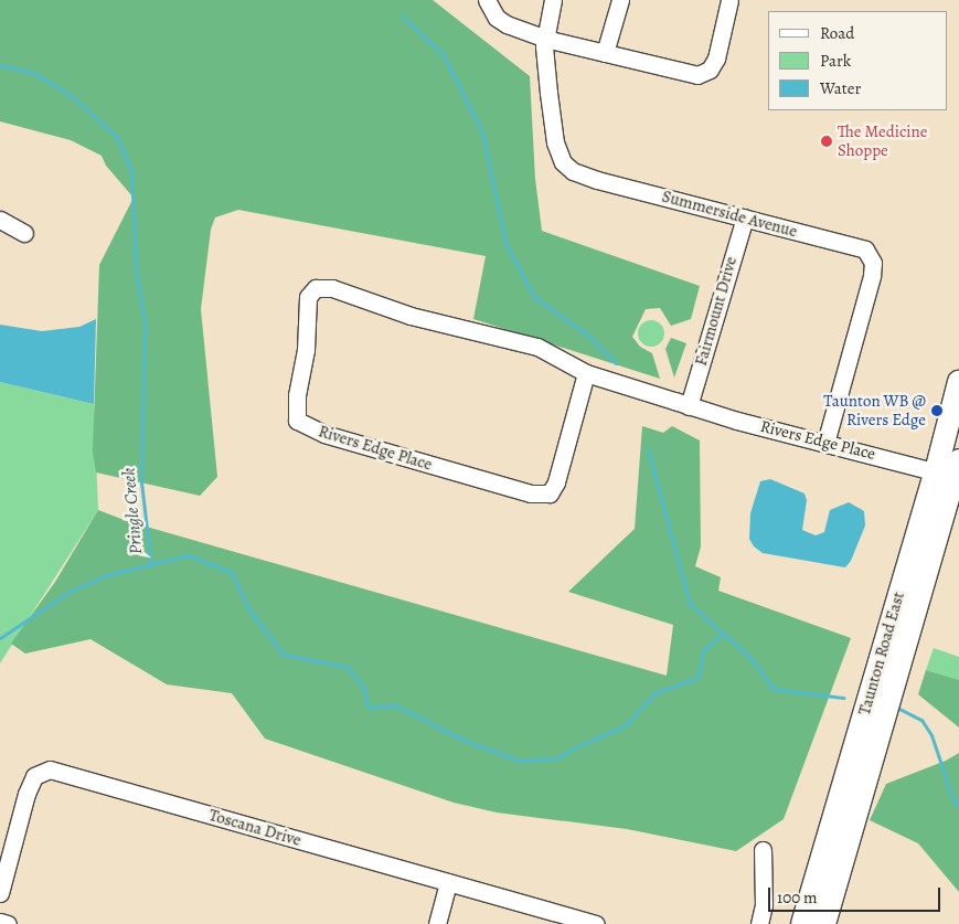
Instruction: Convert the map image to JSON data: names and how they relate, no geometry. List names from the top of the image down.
{
  "streets": {
    "main road": ["Taunton Road East"],
    "street": [
      "Summerside Avenue",
      "Fairmount Drive",
      "Rivers Edge Place",
      "Toscana Drive"
    ]
  },
  "crossings": [
    ["Summerside Avenue", "Fairmount Drive"],
    ["Summerside Avenue", "Rivers Edge Place"],
    ["Fairmount Drive", "Rivers Edge Place"],
    ["Rivers Edge Place", "Taunton Road East"]
  ],
  "water": ["Pringle Creek"],
  "places": ["The Medicine Shoppe", "Taunton WB @ Rivers Edge"],
  "legend": ["Road", "Park", "Water"],
  "scale_bar": "100 m"
}
